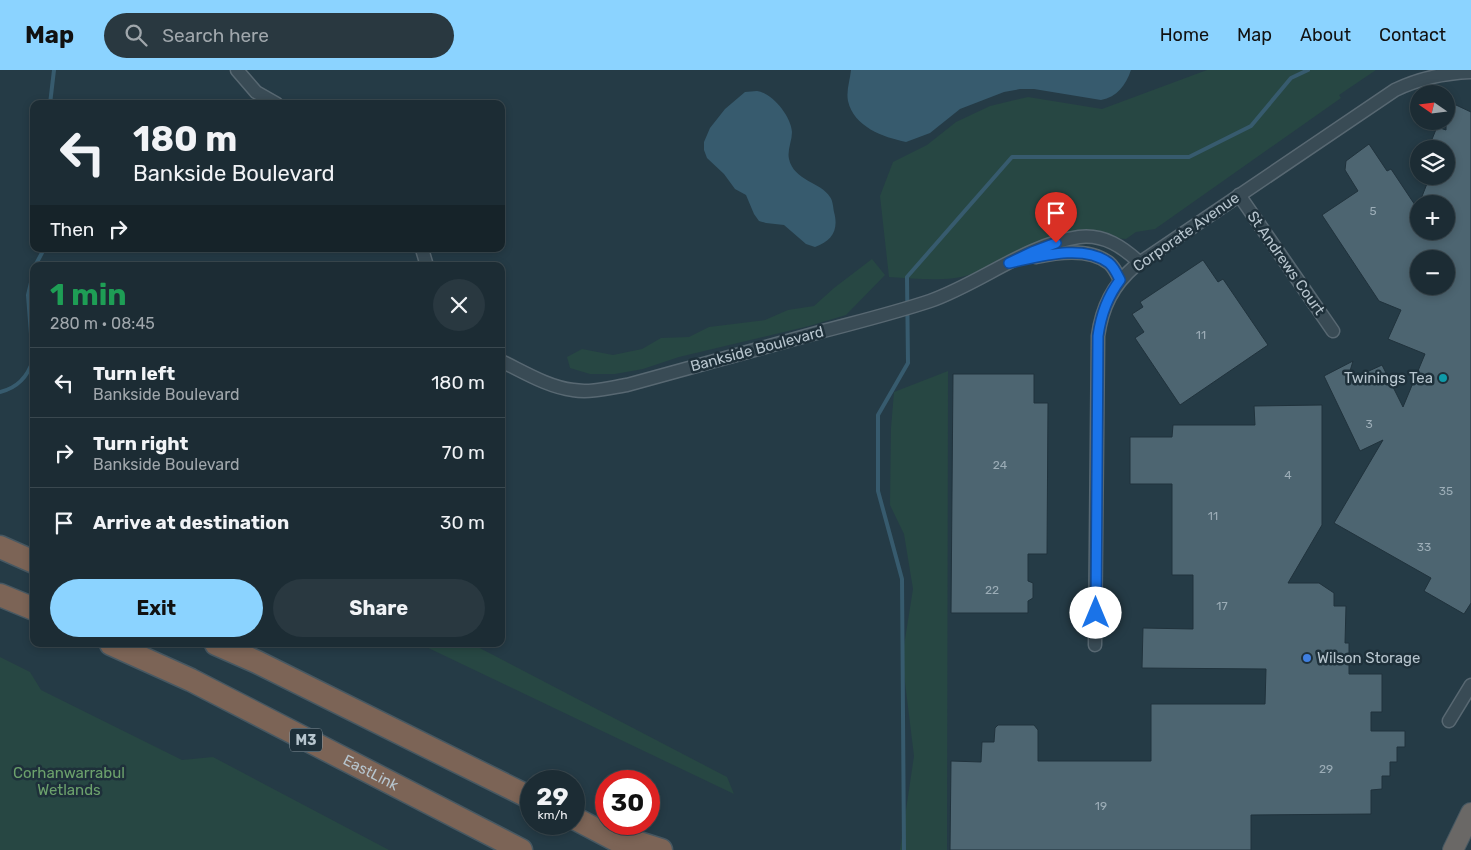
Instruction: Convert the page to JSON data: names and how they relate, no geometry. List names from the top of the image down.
{
  "streets": {
    "highway": ["M3", "EastLink"],
    "street": ["Corporate Avenue", "St Andrews Court", "Bankside Boulevard"]
  },
  "crossings": [
    ["Corporate Avenue", "St Andrews Court"],
    ["Corporate Avenue", "Bankside Boulevard"]
  ],
  "parks": ["Corhanwarrabul Wetlands"],
  "places": ["Twinings Tea", "Wilson Storage"],
  "house_numbers": [
    "5",
    "11",
    "3",
    "24",
    "4",
    "35",
    "11",
    "33",
    "22",
    "17",
    "29",
    "19"
  ],
  "north": "left",
  "page": {
    "header": "Map",
    "search": "Search here",
    "nav": [
      "Home",
      "Map",
      "About",
      "Contact"
    ],
    "map_buttons": ["+", "−"],
    "turn": ["180 m", "Bankside Boulevard"],
    "then": "Then",
    "heading": ["1 min", "280 m · 08:45"],
    "list": [
      {
        "name": "Turn left",
        "note": "Bankside Boulevard",
        "value": "180 m"
      },
      {
        "name": "Turn right",
        "note": "Bankside Boulevard",
        "value": "70 m"
      },
      {
        "name": "Arrive at destination",
        "value": "30 m"
      }
    ],
    "buttons": ["Exit", "Share"],
    "speed": "29 km/h",
    "limit": "30"
  }
}
